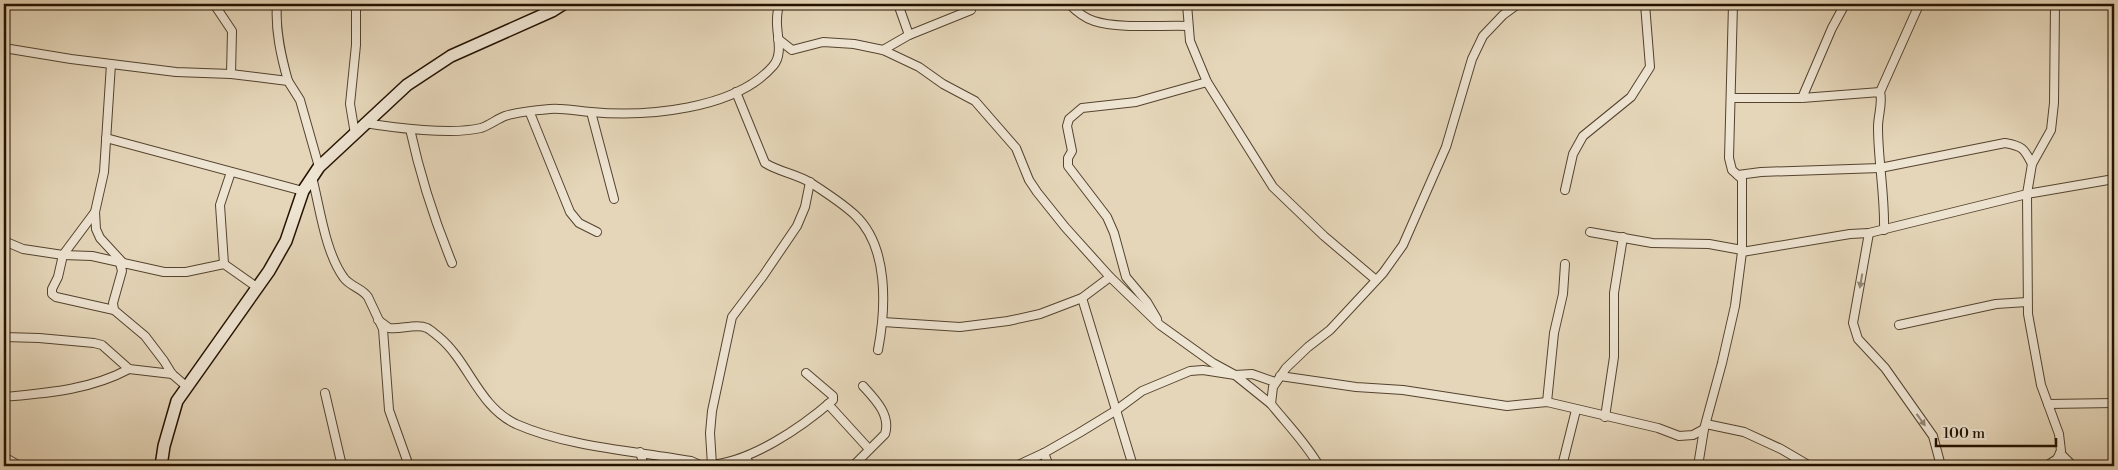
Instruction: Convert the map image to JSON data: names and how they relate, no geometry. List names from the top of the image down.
{
  "scale_bar": "100 m"
}
